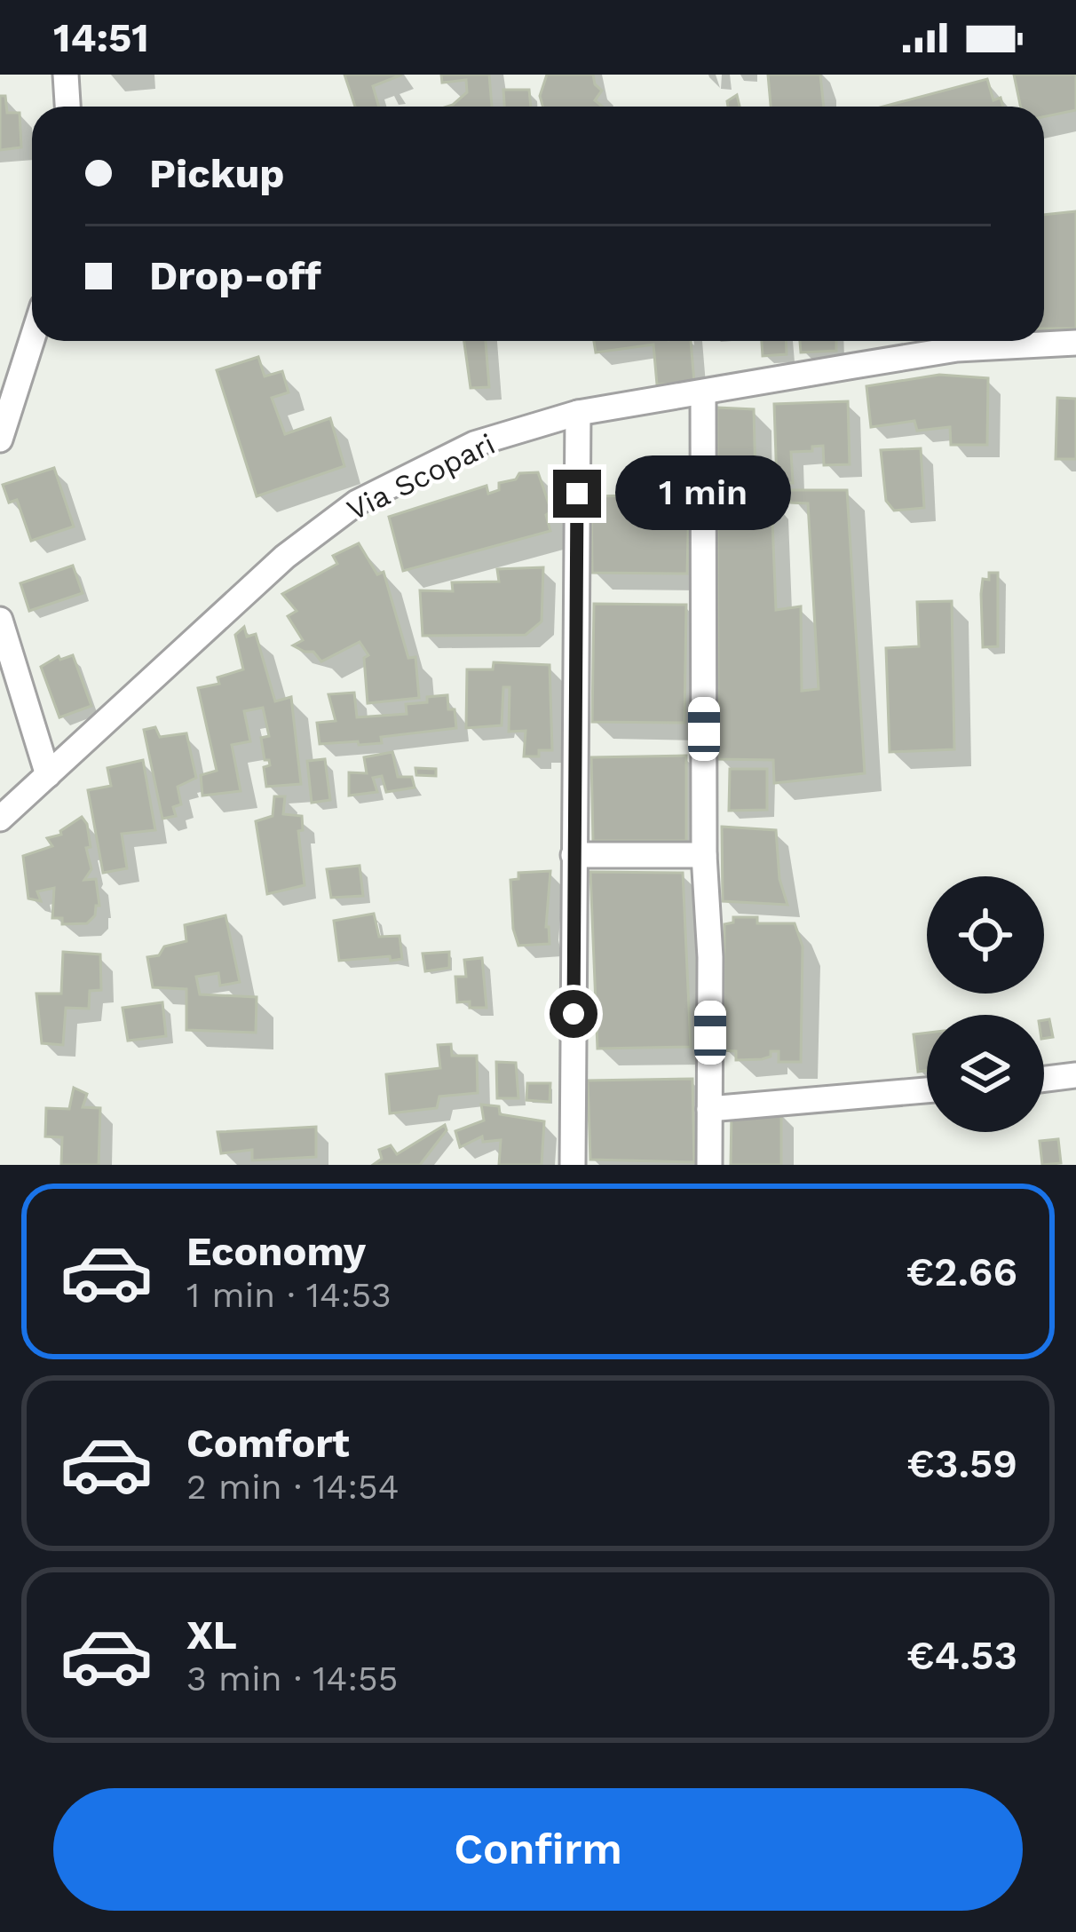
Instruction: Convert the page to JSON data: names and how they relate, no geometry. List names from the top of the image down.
{
  "streets": {
    "street": ["Via Scopari"]
  },
  "page": {
    "status": "14:51",
    "banner": ["Pickup", "Drop-off"],
    "bubble": "1 min",
    "list": [
      {
        "name": "Economy",
        "note": "1 min · 14:53",
        "value": "€2.66"
      },
      {
        "name": "Comfort",
        "note": "2 min · 14:54",
        "value": "€3.59"
      },
      {
        "name": "XL",
        "note": "3 min · 14:55",
        "value": "€4.53"
      }
    ],
    "buttons": "Confirm"
  }
}
